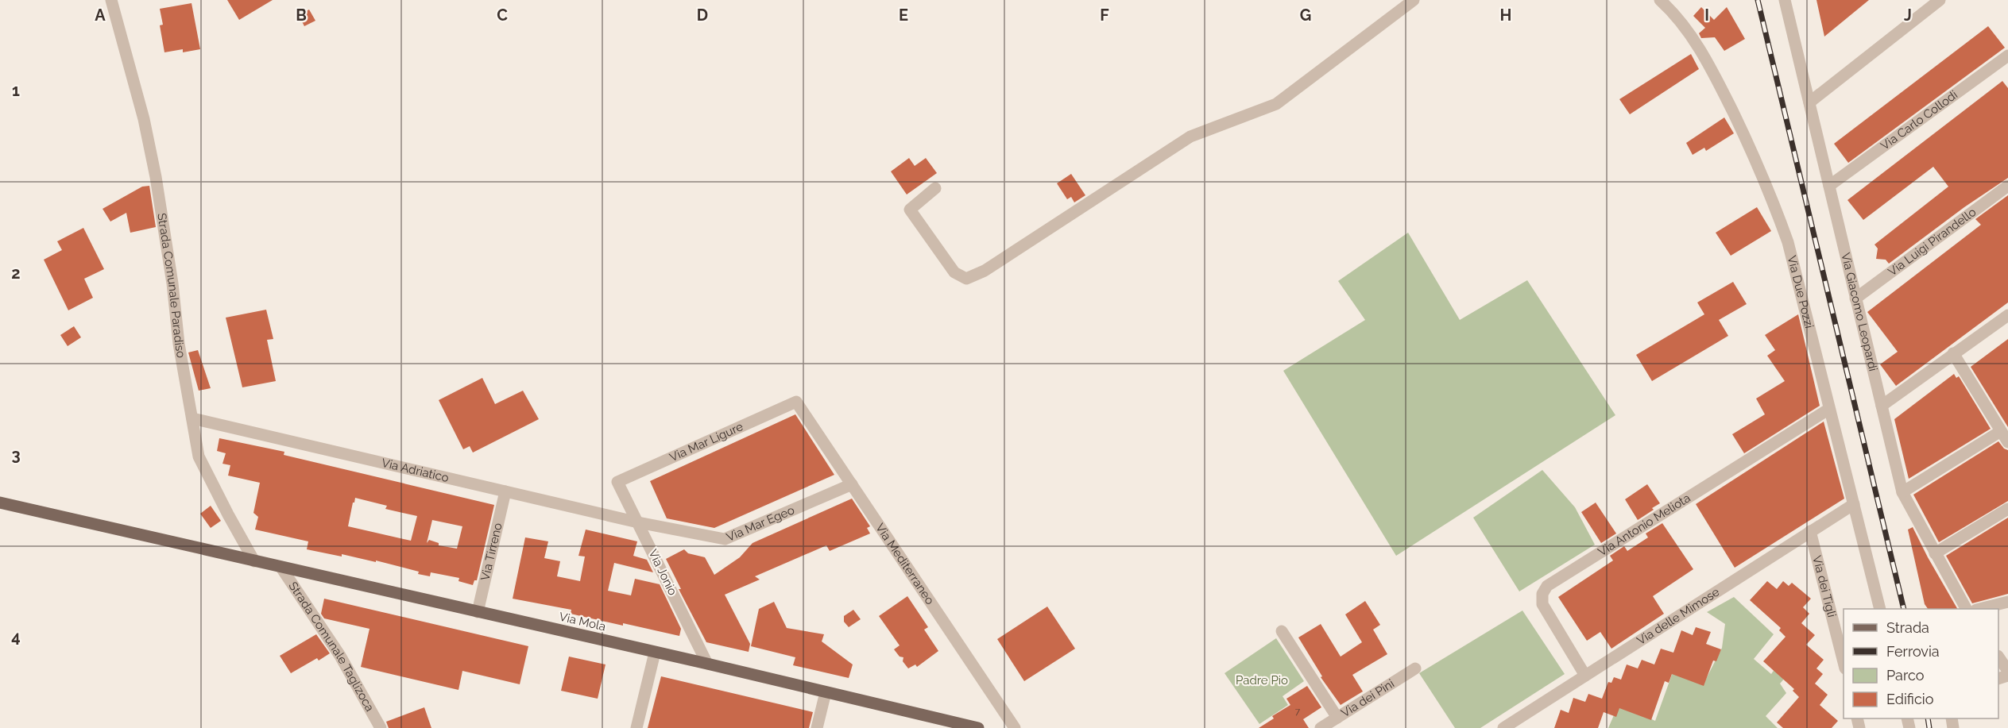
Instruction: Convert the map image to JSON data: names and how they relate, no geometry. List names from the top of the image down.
{
  "streets": {
    "main road": ["Via Mola"],
    "street": [
      "Via Carlo Collodi",
      "Via Luigi Pirandello",
      "Strada Comunale Paradiso",
      "Via Due Pozzi",
      "Via Giacomo Leopardi",
      "Via Mar Ligure",
      "Via Adriatico",
      "Via Mar Egeo",
      "Via Antonio Meliota",
      "Via Tirreno",
      "Via Mediterraneo",
      "Via Jonio",
      "Via dei Tigli",
      "Via delle Mimose",
      "Strada Comunale Taglizoca",
      "Via dei Pini"
    ]
  },
  "crossings": [
    ["Via Carlo Collodi", "Via Giacomo Leopardi"],
    ["Via Luigi Pirandello", "Via Giacomo Leopardi"],
    ["Strada Comunale Paradiso", "Via Adriatico"],
    ["Strada Comunale Paradiso", "Via Mola"],
    ["Via Due Pozzi", "Via Antonio Meliota"],
    ["Via Due Pozzi", "Via delle Mimose"],
    ["Via Mar Ligure", "Via Mediterraneo"],
    ["Via Mar Ligure", "Via Jonio"],
    ["Via Adriatico", "Via Mar Egeo"],
    ["Via Adriatico", "Via Tirreno"],
    ["Via Adriatico", "Via Jonio"],
    ["Via Mar Egeo", "Via Mediterraneo"],
    ["Via Mar Egeo", "Via Jonio"],
    ["Via Antonio Meliota", "Via delle Mimose"],
    ["Via Tirreno", "Via Mola"],
    ["Via Jonio", "Via Mola"],
    ["Via dei Tigli", "Via delle Mimose"],
    ["Via Mola", "Strada Comunale Taglizoca"]
  ],
  "parks": ["Padre Pio"],
  "house_numbers": ["7"],
  "legend": [
    "Strada",
    "Ferrovia",
    "Parco",
    "Edificio"
  ],
  "grid": {
    "columns": [
      "A",
      "B",
      "C",
      "D",
      "E",
      "F",
      "G",
      "H",
      "I",
      "J"
    ],
    "rows": [
      "1",
      "2",
      "3",
      "4"
    ]
  }
}
